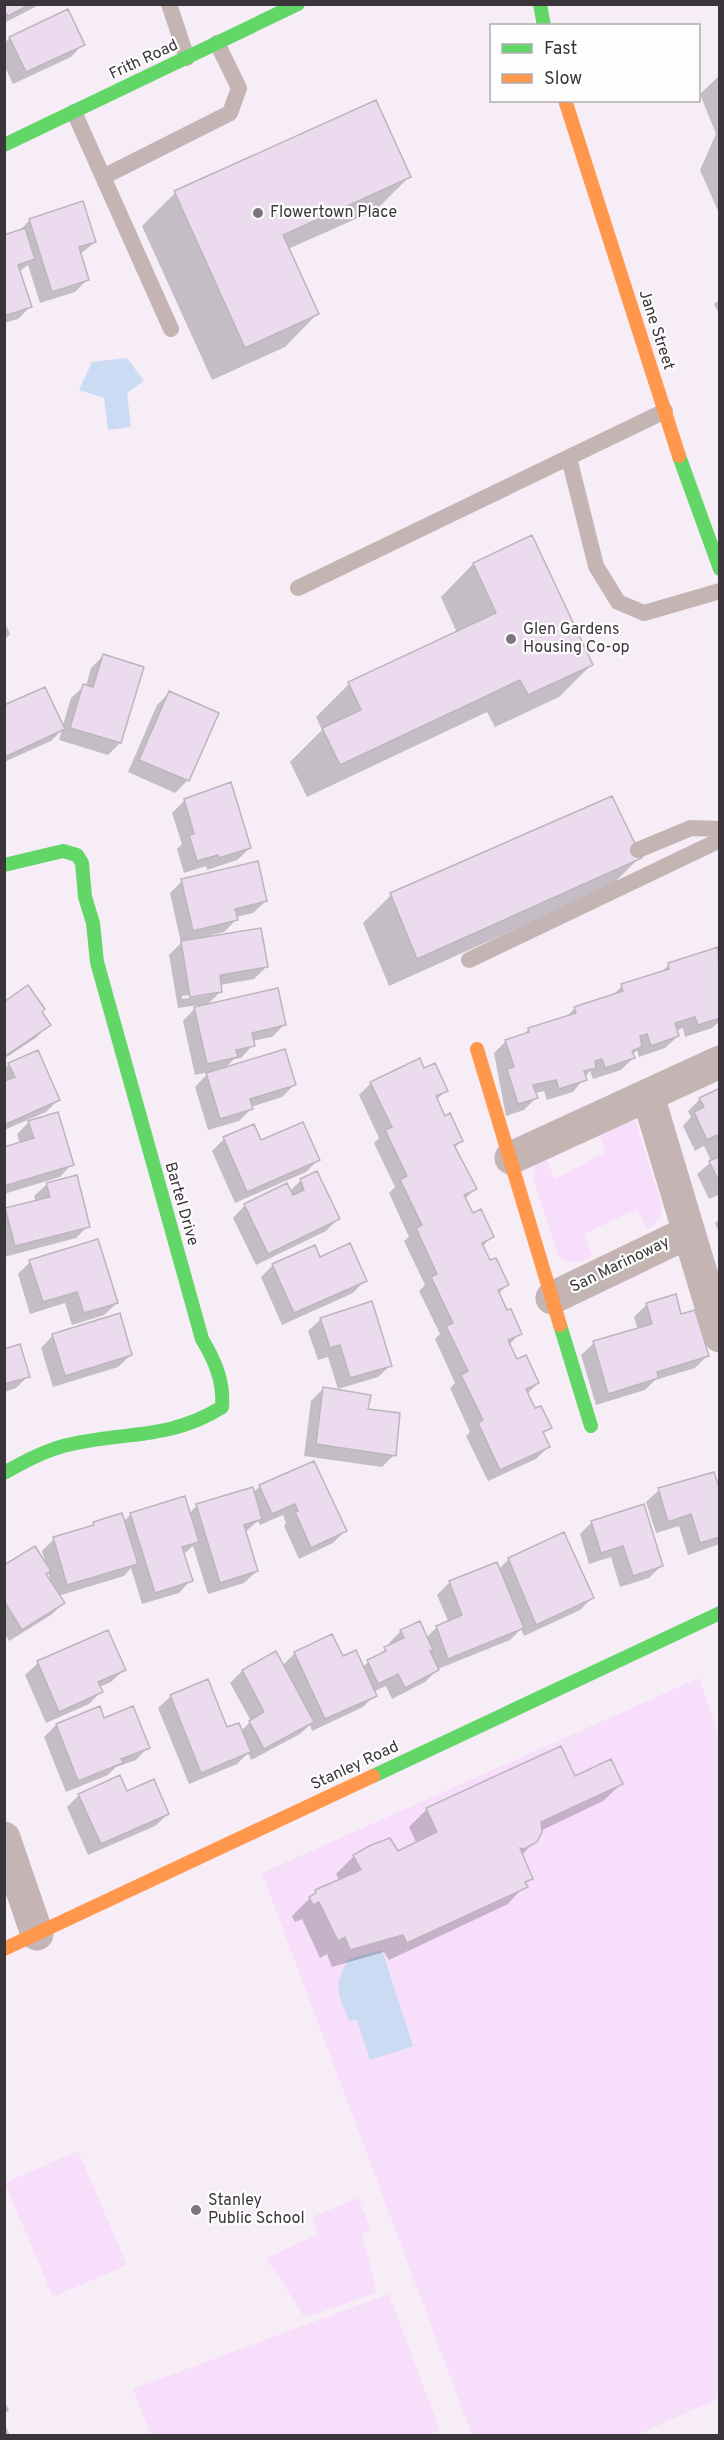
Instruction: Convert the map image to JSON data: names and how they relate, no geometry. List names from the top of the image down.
{
  "streets": {
    "street": [
      "Frith Road",
      "Jane Street",
      "Bartel Drive",
      "San Marinoway",
      "Stanley Road"
    ]
  },
  "places": ["Flowertown Place", "Glen Gardens Housing Co-op", "Stanley Public School"],
  "legend": ["Fast", "Slow"]
}
